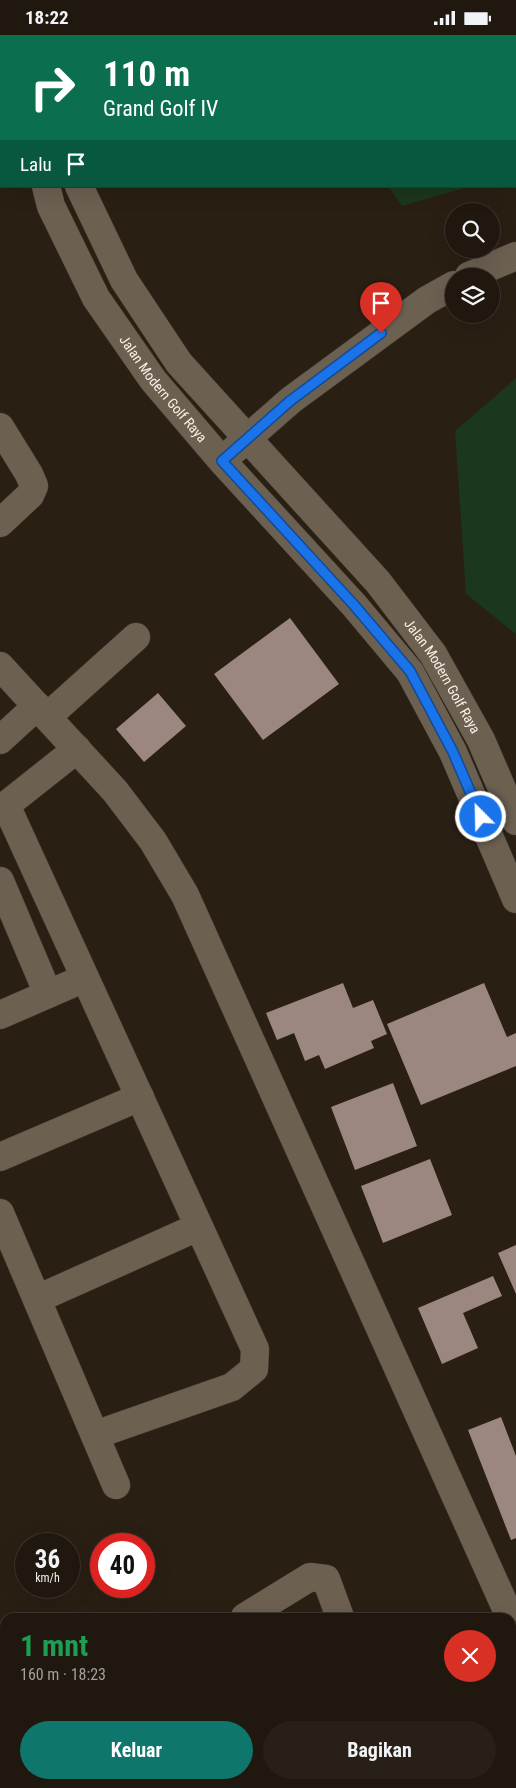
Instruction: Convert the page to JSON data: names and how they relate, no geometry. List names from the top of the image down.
{
  "streets": {
    "street": ["Jalan Modern Golf Raya"]
  },
  "page": {
    "status": "18:22",
    "turn": ["110 m", "Grand Golf IV"],
    "then": "Lalu",
    "speed": "36 km/h",
    "limit": "40",
    "heading": ["1 mnt", "160 m · 18:23"],
    "buttons": ["Keluar", "Bagikan"]
  }
}
